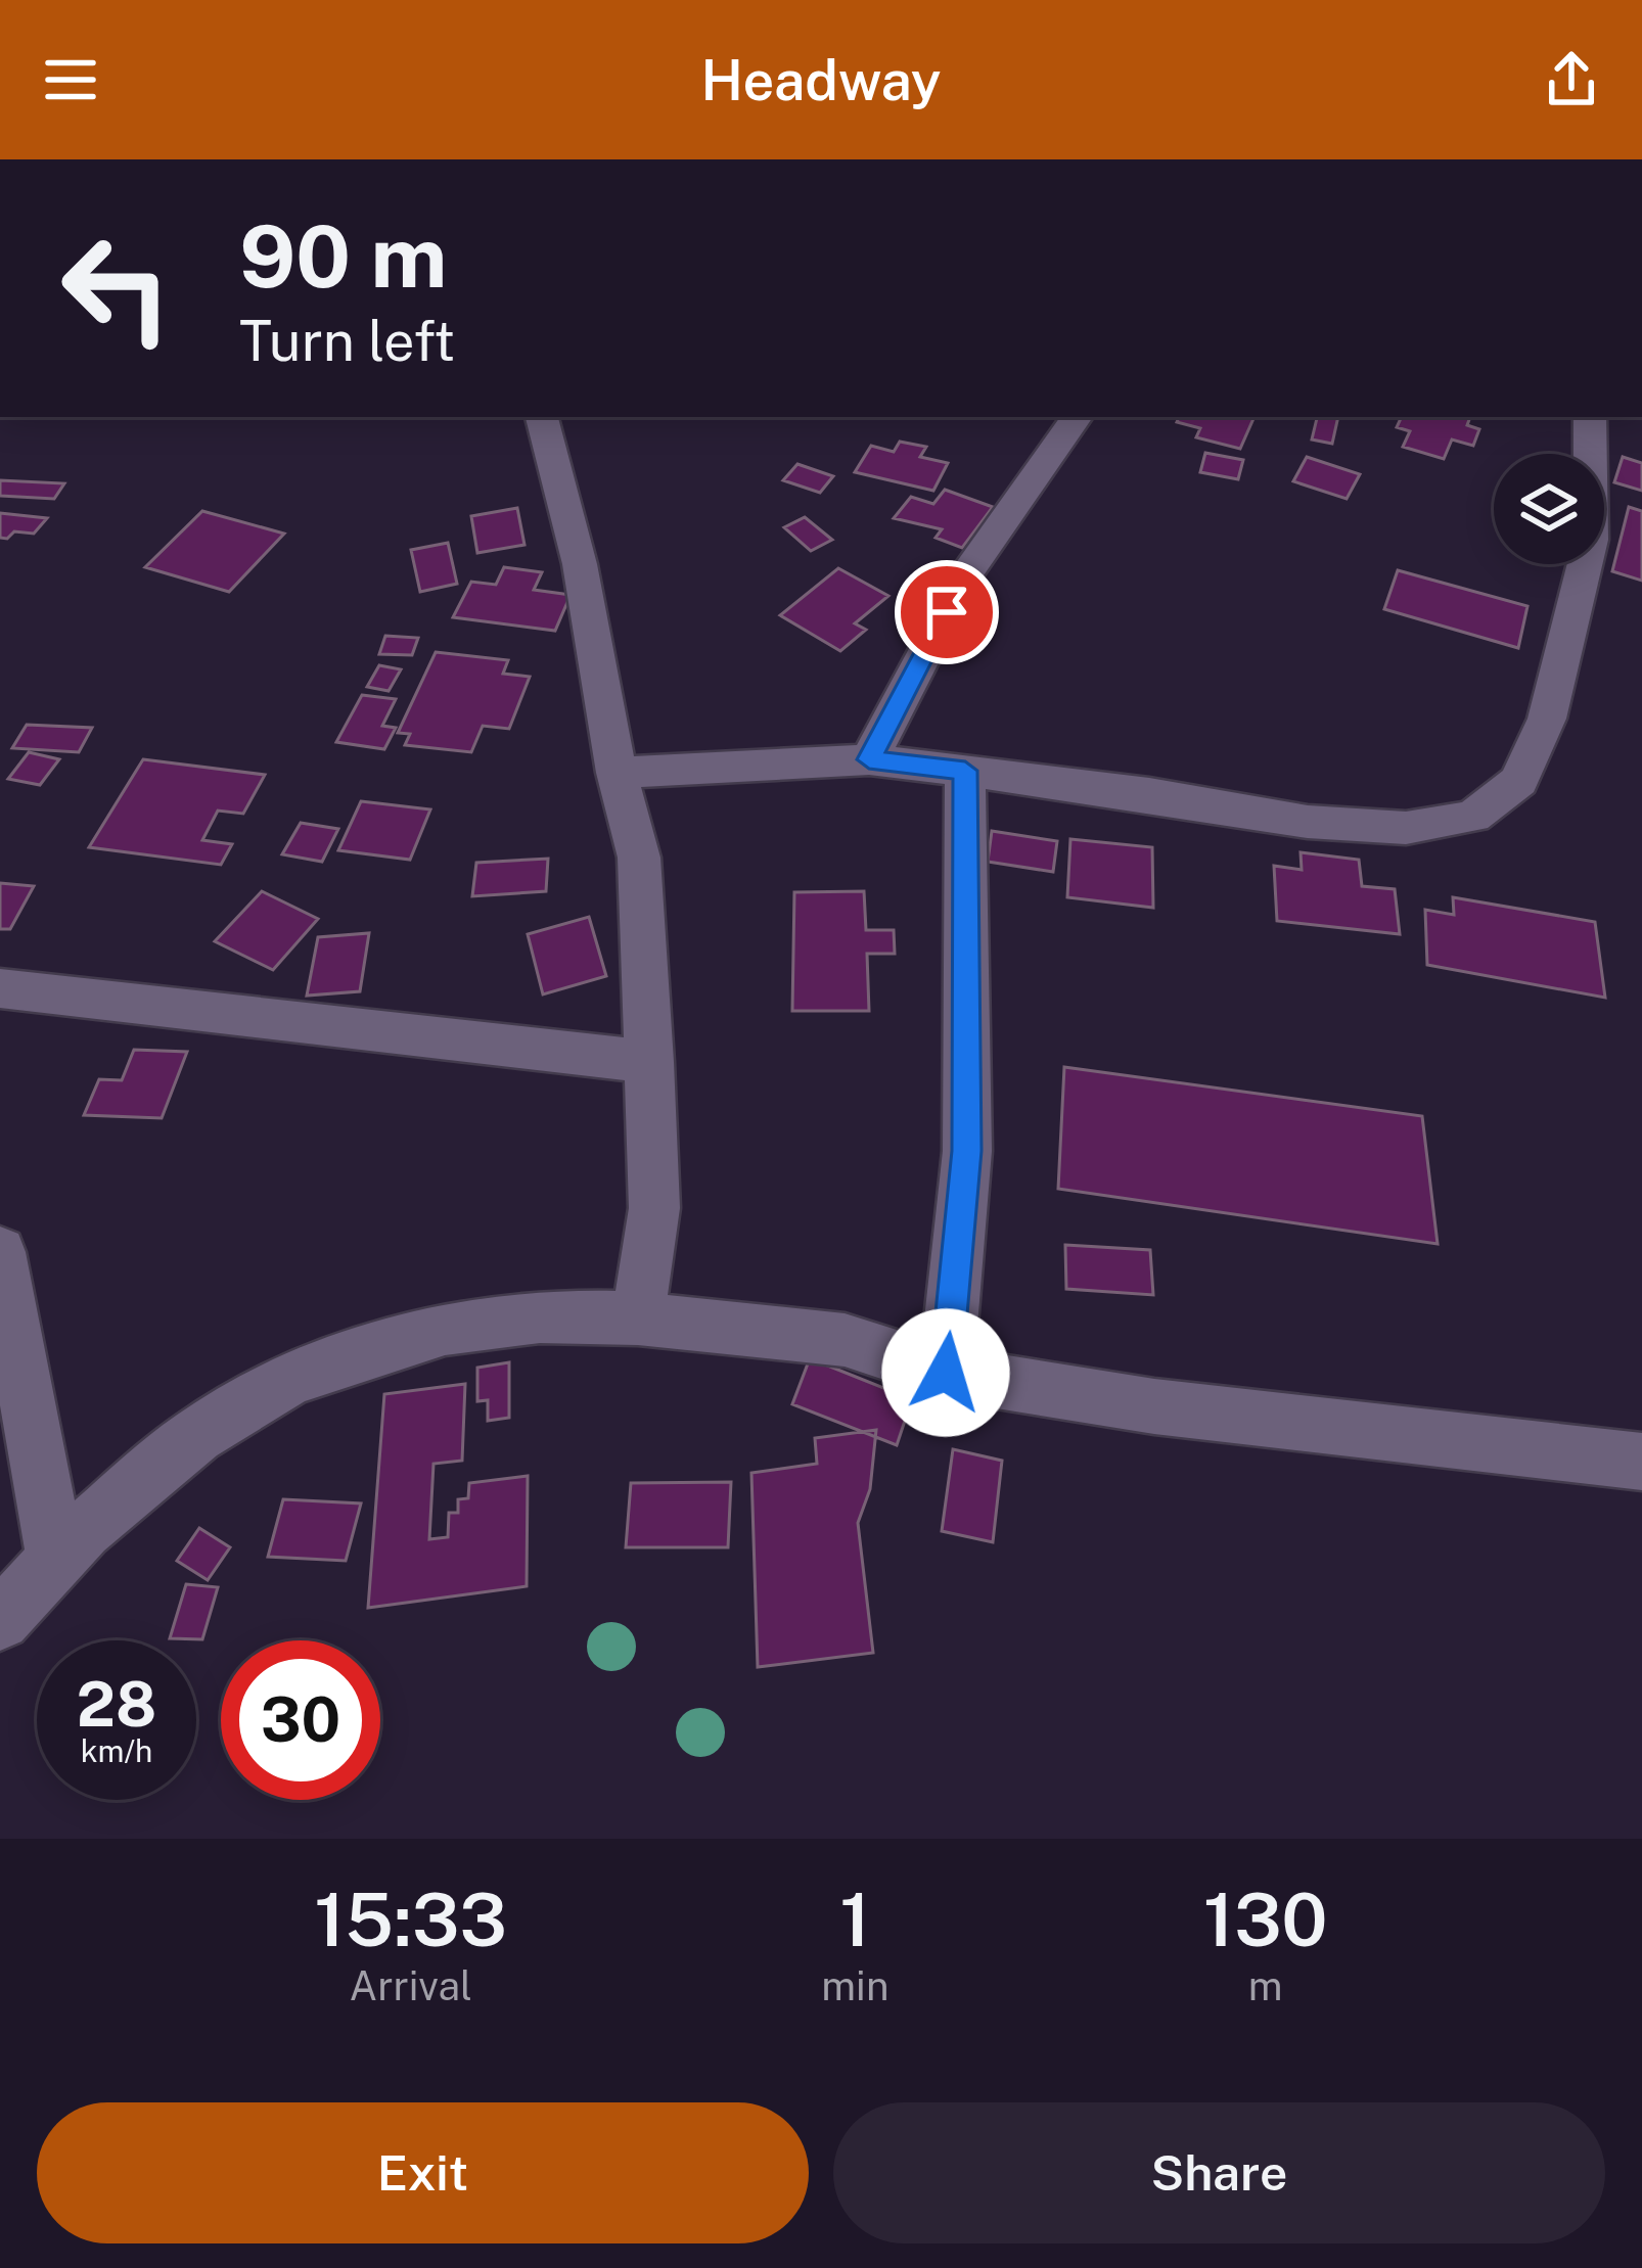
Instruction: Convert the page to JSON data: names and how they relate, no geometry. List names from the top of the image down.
{
  "page": {
    "header": "Headway",
    "turn": ["90 m", "Turn left"],
    "speed": "28 km/h",
    "limit": "30",
    "eta": [
      "15:33",
      "Arrival",
      "1",
      "min",
      "130",
      "m"
    ],
    "buttons": ["Exit", "Share"]
  }
}
